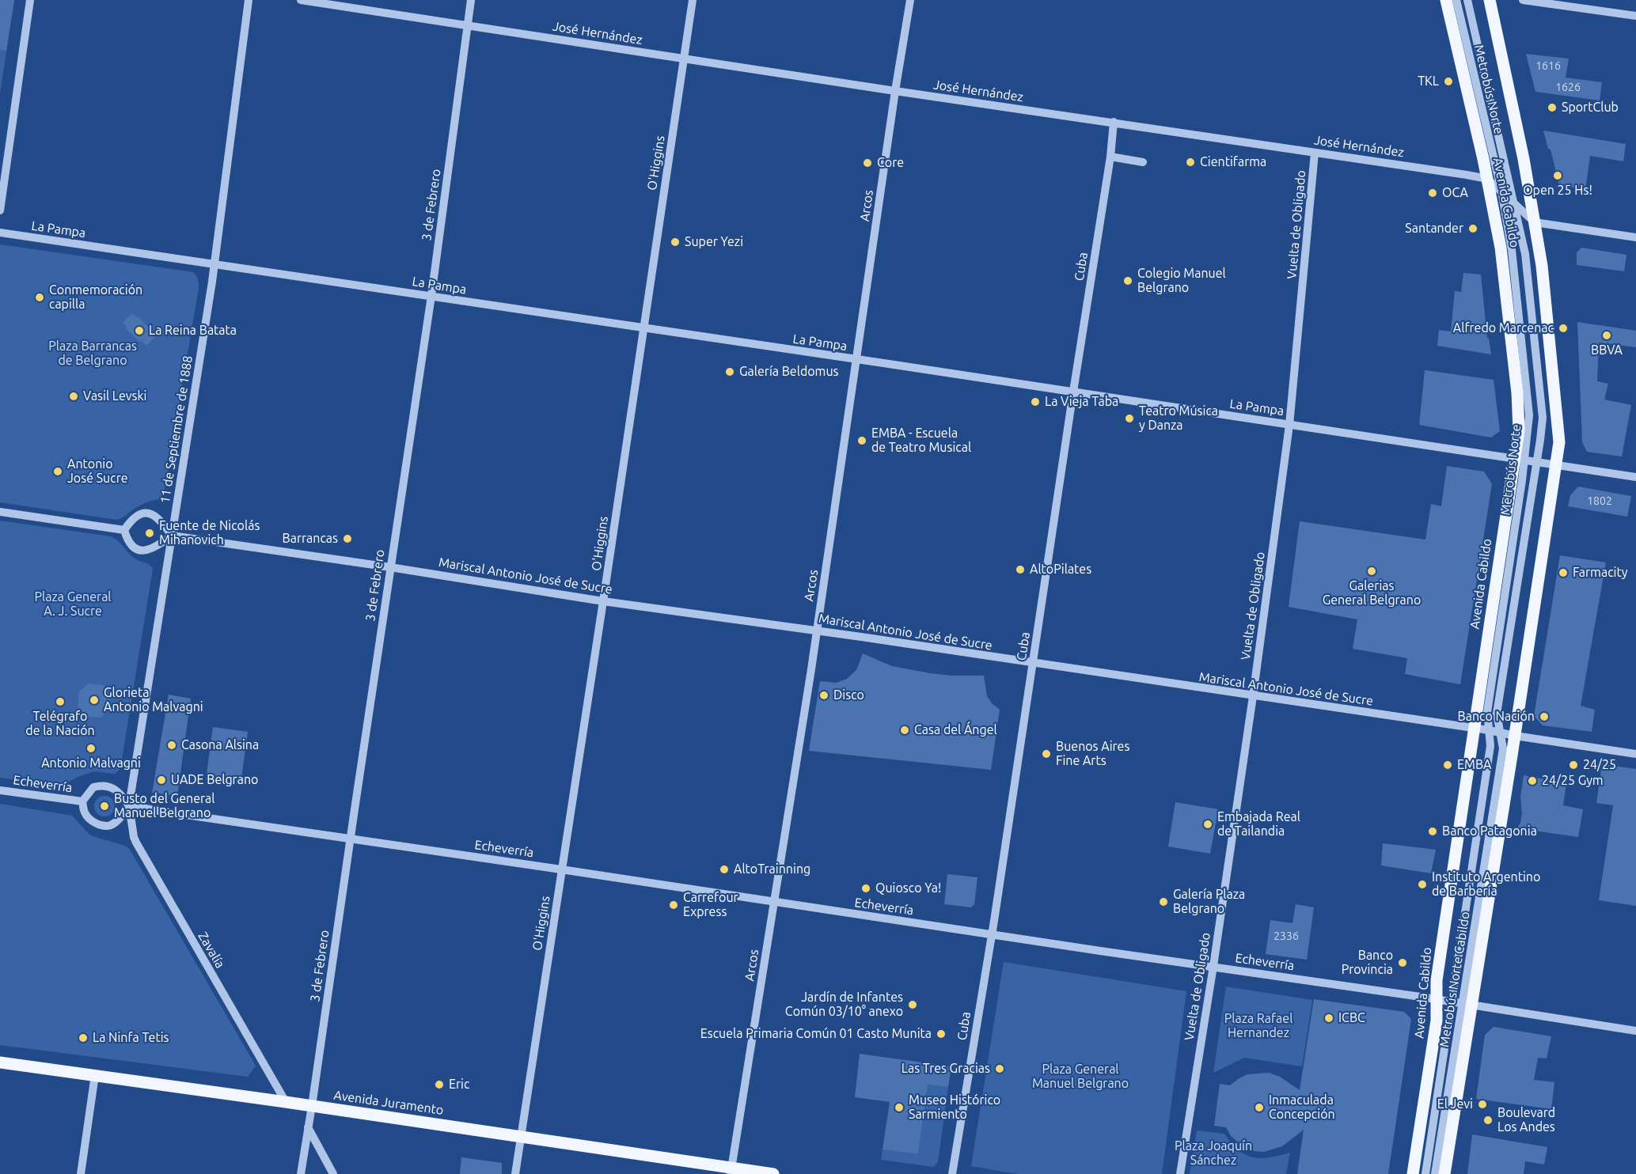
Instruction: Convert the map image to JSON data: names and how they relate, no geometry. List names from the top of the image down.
{
  "streets": {
    "main road": ["Avenida Cabildo", "Avenida Juramento"],
    "street": [
      "José Hernández",
      "Metrobús Norte",
      "O'Higgins",
      "3 de Febrero",
      "Arcos",
      "Vuelta de Obligado",
      "La Pampa",
      "Cuba",
      "11 de Septiembre de 1888",
      "Mariscal Antonio José de Sucre",
      "Echeverría",
      "Zavalía",
      "Metrobús Norte Cabildo"
    ]
  },
  "crossings": [
    ["José Hernández", "O'Higgins"],
    ["José Hernández", "Avenida Cabildo"],
    ["José Hernández", "3 de Febrero"],
    ["José Hernández", "Arcos"],
    ["José Hernández", "Vuelta de Obligado"],
    ["José Hernández", "Cuba"],
    ["Metrobús Norte", "Avenida Cabildo"],
    ["Metrobús Norte", "La Pampa"],
    ["Metrobús Norte", "Mariscal Antonio José de Sucre"],
    ["Metrobús Norte", "Echeverría"],
    ["Metrobús Norte", "Metrobús Norte Cabildo"],
    ["O'Higgins", "La Pampa"],
    ["O'Higgins", "Mariscal Antonio José de Sucre"],
    ["O'Higgins", "Echeverría"],
    ["O'Higgins", "Avenida Juramento"],
    ["Avenida Cabildo", "La Pampa"],
    ["Avenida Cabildo", "Mariscal Antonio José de Sucre"],
    ["Avenida Cabildo", "Echeverría"],
    ["Avenida Cabildo", "Metrobús Norte Cabildo"],
    ["3 de Febrero", "La Pampa"],
    ["3 de Febrero", "Mariscal Antonio José de Sucre"],
    ["3 de Febrero", "Echeverría"],
    ["3 de Febrero", "Avenida Juramento"],
    ["Arcos", "La Pampa"],
    ["Arcos", "Mariscal Antonio José de Sucre"],
    ["Arcos", "Echeverría"],
    ["Arcos", "Avenida Juramento"],
    ["Vuelta de Obligado", "La Pampa"],
    ["Vuelta de Obligado", "Mariscal Antonio José de Sucre"],
    ["Vuelta de Obligado", "Echeverría"],
    ["La Pampa", "Cuba"],
    ["La Pampa", "11 de Septiembre de 1888"],
    ["Cuba", "Mariscal Antonio José de Sucre"],
    ["Cuba", "Echeverría"],
    ["11 de Septiembre de 1888", "Mariscal Antonio José de Sucre"],
    ["11 de Septiembre de 1888", "Echeverría"],
    ["11 de Septiembre de 1888", "Zavalía"],
    ["Mariscal Antonio José de Sucre", "Metrobús Norte Cabildo"],
    ["Echeverría", "Zavalía"],
    ["Echeverría", "Metrobús Norte Cabildo"],
    ["Zavalía", "Avenida Juramento"]
  ],
  "parks": [
    "Plaza Barrancas de Belgrano",
    "Plaza General A. J. Sucre",
    "Plaza Rafael Hernandez",
    "Plaza General Manuel Belgrano",
    "Plaza Joaquín Sánchez"
  ],
  "places": [
    "TKL",
    "SportClub",
    "Cientifarma",
    "Core",
    "Open 25 Hs!",
    "OCA",
    "Santander",
    "Super Yezi",
    "Colegio Manuel Belgrano",
    "Conmemoración capilla",
    "Alfredo Marcenac",
    "La Reina Batata",
    "BBVA",
    "Galería Beldomus",
    "Vasil Levski",
    "La Vieja Taba",
    "Teatro Música y Danza",
    "EMBA - Escuela de Teatro Musical",
    "Antonio José Sucre",
    "Fuente de Nicolás Mihanovich",
    "Barrancas",
    "AltoPilates",
    "Galerias General Belgrano",
    "Farmacity",
    "Disco",
    "Glorieta Antonio Malvagni",
    "Telégrafo de la Nación",
    "Banco Nación",
    "Casa del Ángel",
    "Casona Alsina",
    "Antonio Malvagni",
    "Buenos Aires Fine Arts",
    "EMBA",
    "24/25",
    "UADE Belgrano",
    "24/25 Gym",
    "Busto del General Manuel Belgrano",
    "Embajada Real de Tailandia",
    "Banco Patagonia",
    "AltoTrainning",
    "Instituto Argentino de Barbería",
    "Quiosco Ya!",
    "Galería Plaza Belgrano",
    "Carrefour Express",
    "Banco Provincia",
    "Jardín de Infantes Común 03/10° anexo",
    "ICBC",
    "Escuela Primaria Común 01 Casto Munita",
    "La Ninfa Tetis",
    "Las Tres Gracias",
    "Eric",
    "El Jevi",
    "Museo Histórico Sarmiento",
    "Inmaculada Concepción",
    "Boulevard Los Andes"
  ],
  "house_numbers": [
    "1616",
    "1626",
    "1802",
    "2336"
  ]
}
